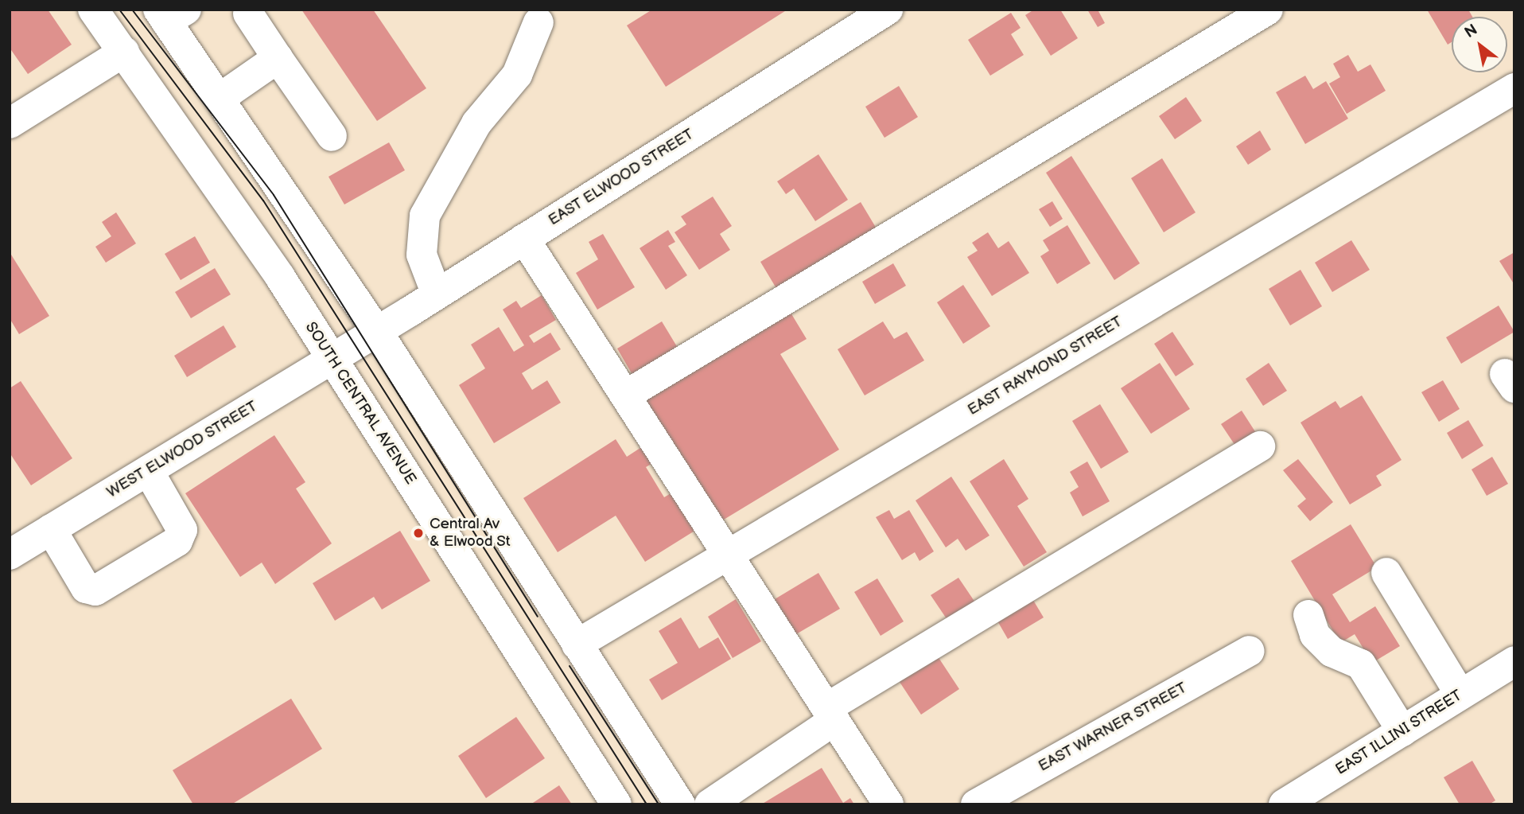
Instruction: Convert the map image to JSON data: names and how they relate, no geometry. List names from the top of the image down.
{
  "streets": {
    "street": [
      "EAST ELWOOD STREET",
      "EAST RAYMOND STREET",
      "SOUTH CENTRAL AVENUE",
      "WEST ELWOOD STREET",
      "EAST WARNER STREET",
      "EAST ILLINI STREET"
    ]
  },
  "crossings": [
    ["EAST ELWOOD STREET", "SOUTH CENTRAL AVENUE"],
    ["EAST ELWOOD STREET", "WEST ELWOOD STREET"],
    ["EAST RAYMOND STREET", "SOUTH CENTRAL AVENUE"],
    ["SOUTH CENTRAL AVENUE", "WEST ELWOOD STREET"]
  ],
  "places": ["Central Av & Elwood St"],
  "north": "top left"
}
